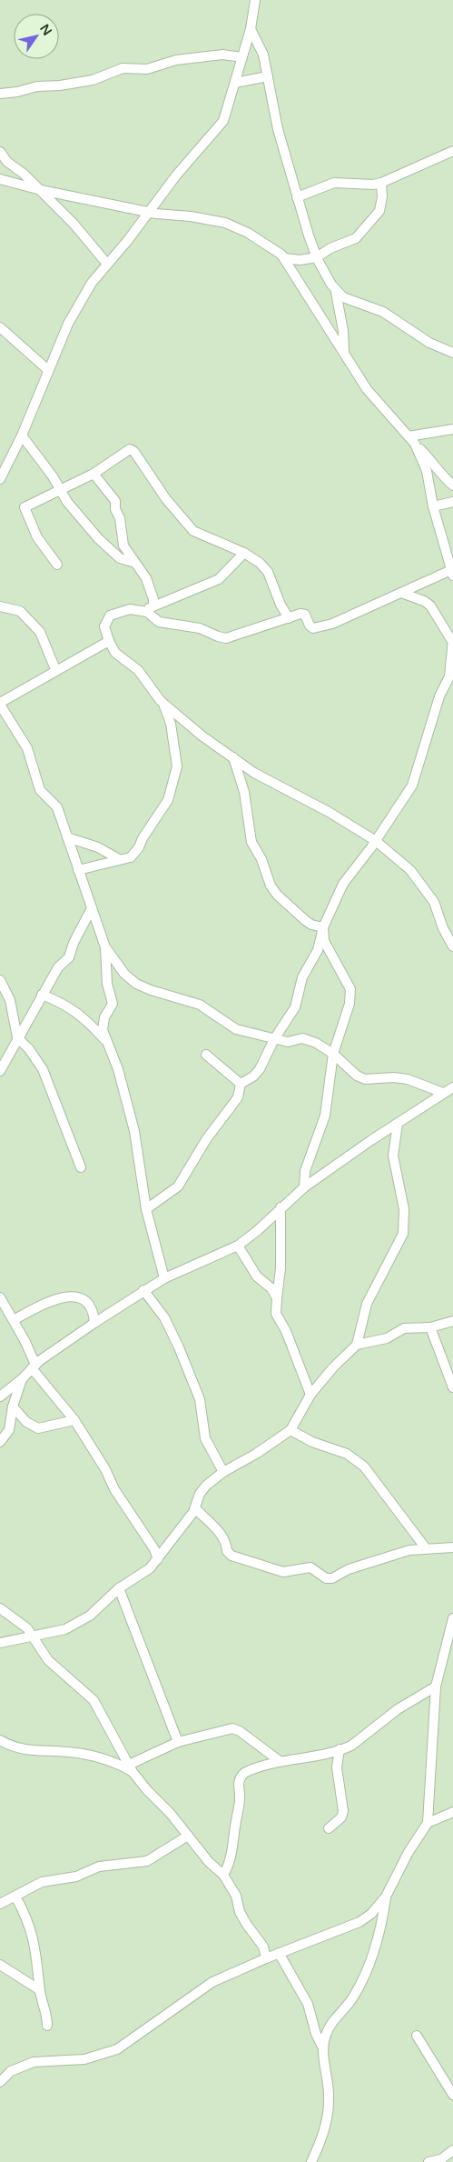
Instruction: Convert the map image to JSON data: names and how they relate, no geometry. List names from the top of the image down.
{
  "north": "top right"
}
